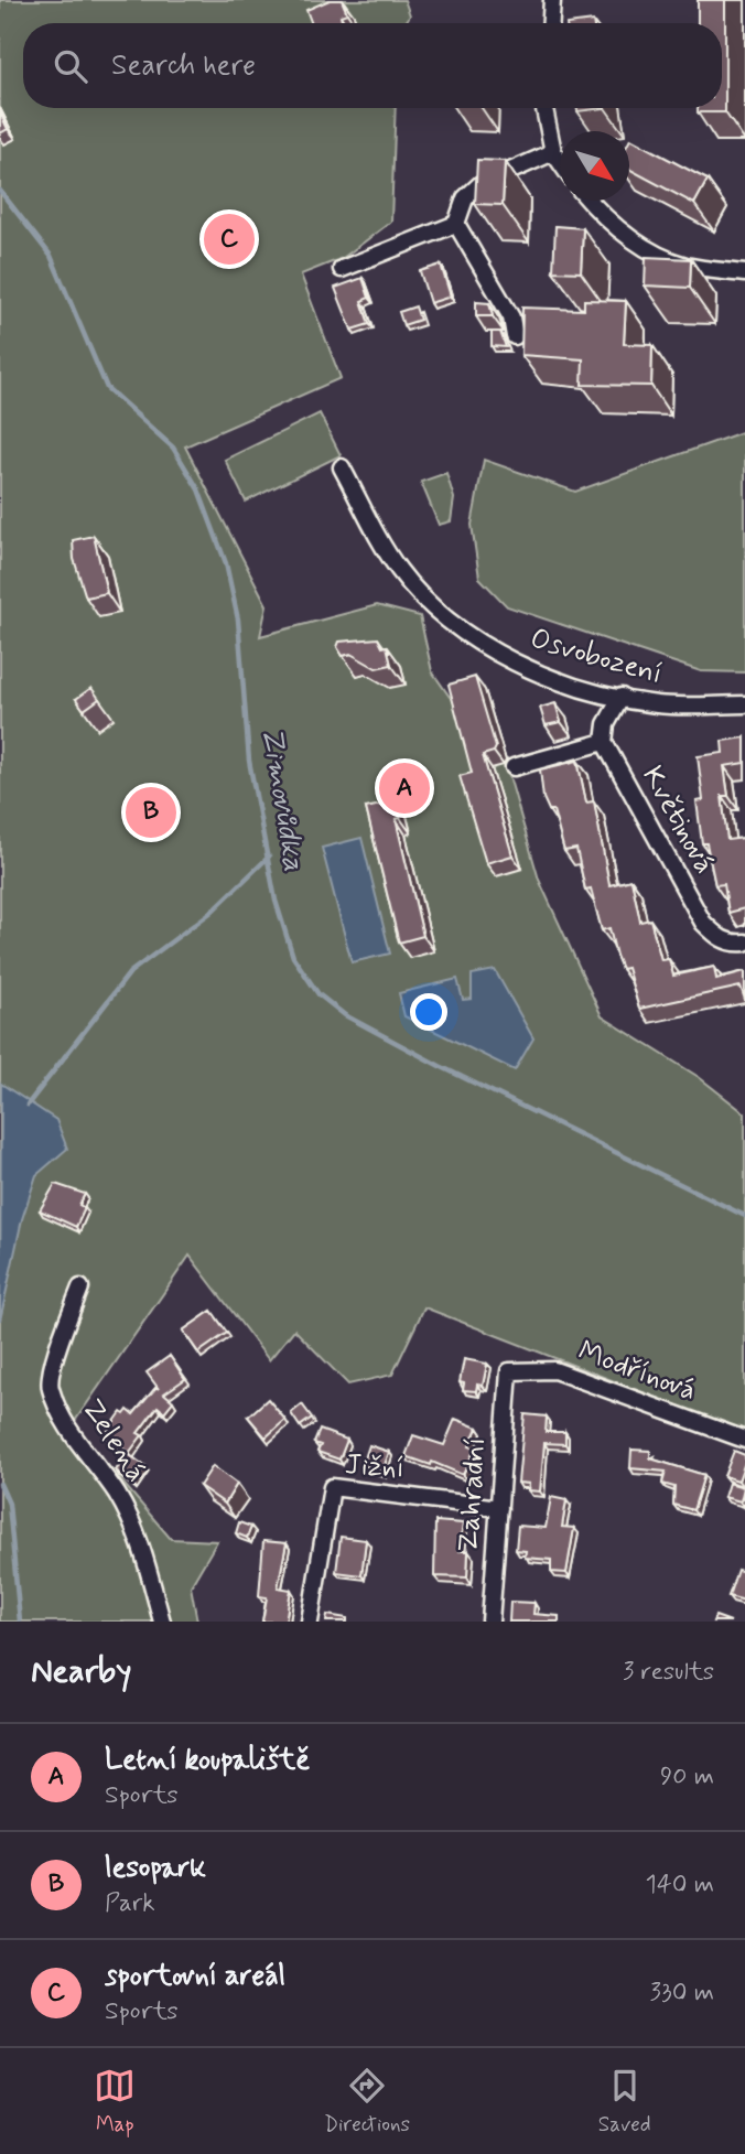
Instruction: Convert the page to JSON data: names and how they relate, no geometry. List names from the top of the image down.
{
  "streets": {
    "street": [
      "Osvobození",
      "Květinová",
      "Modřínová",
      "Zelená",
      "Jižní",
      "Zahradní"
    ]
  },
  "crossings": [
    ["Modřínová", "Zahradní"],
    ["Jižní", "Zahradní"]
  ],
  "water": ["Zimovůdka"],
  "north": "bottom right",
  "page": {
    "search": "Search here",
    "pins": ["C", "A", "B"],
    "heading": ["Nearby", "3 results"],
    "list": [
      {
        "mark": "A",
        "name": "Letní koupaliště",
        "note": "Sports",
        "value": "90 m"
      },
      {
        "mark": "B",
        "name": "lesopark",
        "note": "Park",
        "value": "140 m"
      },
      {
        "mark": "C",
        "name": "sportovní areál",
        "note": "Sports",
        "value": "330 m"
      }
    ],
    "nav": ["Map", "Directions", "Saved"]
  }
}
